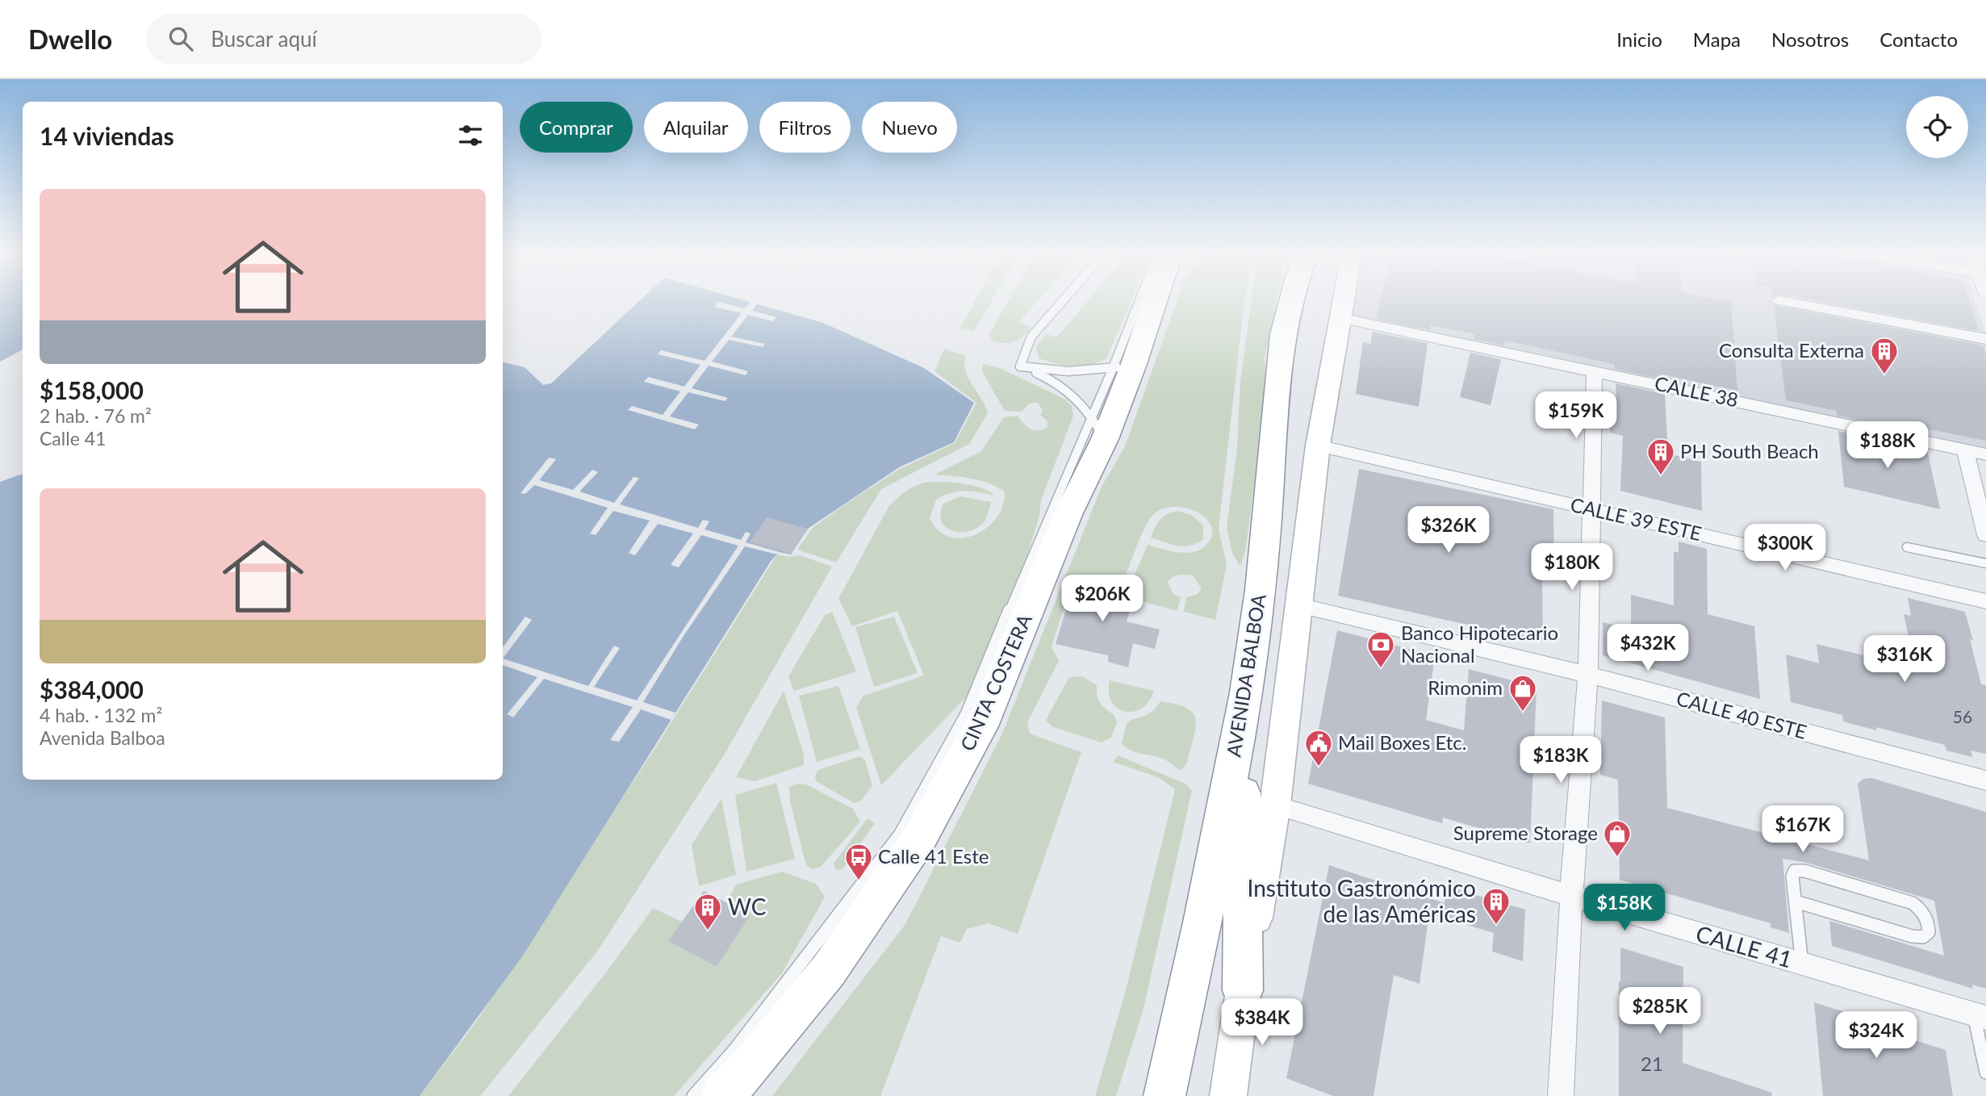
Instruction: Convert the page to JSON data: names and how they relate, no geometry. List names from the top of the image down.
{
  "streets": {
    "highway": ["AVENIDA BALBOA", "CINTA COSTERA"],
    "street": [
      "CALLE 38",
      "CALLE 39 ESTE",
      "CALLE 40 ESTE",
      "CALLE 41"
    ]
  },
  "crossings": [
    ["CALLE 38", "AVENIDA BALBOA"],
    ["CALLE 39 ESTE", "AVENIDA BALBOA"],
    ["AVENIDA BALBOA", "CALLE 40 ESTE"],
    ["AVENIDA BALBOA", "CALLE 41"]
  ],
  "places": {
    "building": [
      "Consulta Externa",
      "PH South Beach",
      "Instituto Gastronómico de las Américas",
      "WC"
    ],
    "bank": ["Banco Hipotecario Nacional"],
    "shop": ["Rimonim", "Supreme Storage"],
    "public building": ["Mail Boxes Etc."],
    "bus stop": ["Calle 41 Este"]
  },
  "house_numbers": ["56", "21"],
  "page": {
    "header": "Dwello",
    "search": "Buscar aquí",
    "nav": [
      "Inicio",
      "Mapa",
      "Nosotros",
      "Contacto"
    ],
    "chip": [
      "Comprar",
      "Alquilar",
      "Filtros",
      "Nuevo"
    ],
    "heading": "14 viviendas",
    "list": [
      {
        "name": "$158,000",
        "note": "2 hab. · 76 m² · Calle 41"
      },
      {
        "name": "$384,000",
        "note": "4 hab. · 132 m² · Avenida Balboa"
      }
    ],
    "price": [
      "$159K",
      "$188K",
      "$326K",
      "$300K",
      "$180K",
      "$206K",
      "$432K",
      "$316K",
      "$183K",
      "$167K",
      "$158K",
      "$285K",
      "$384K",
      "$324K"
    ]
  }
}
